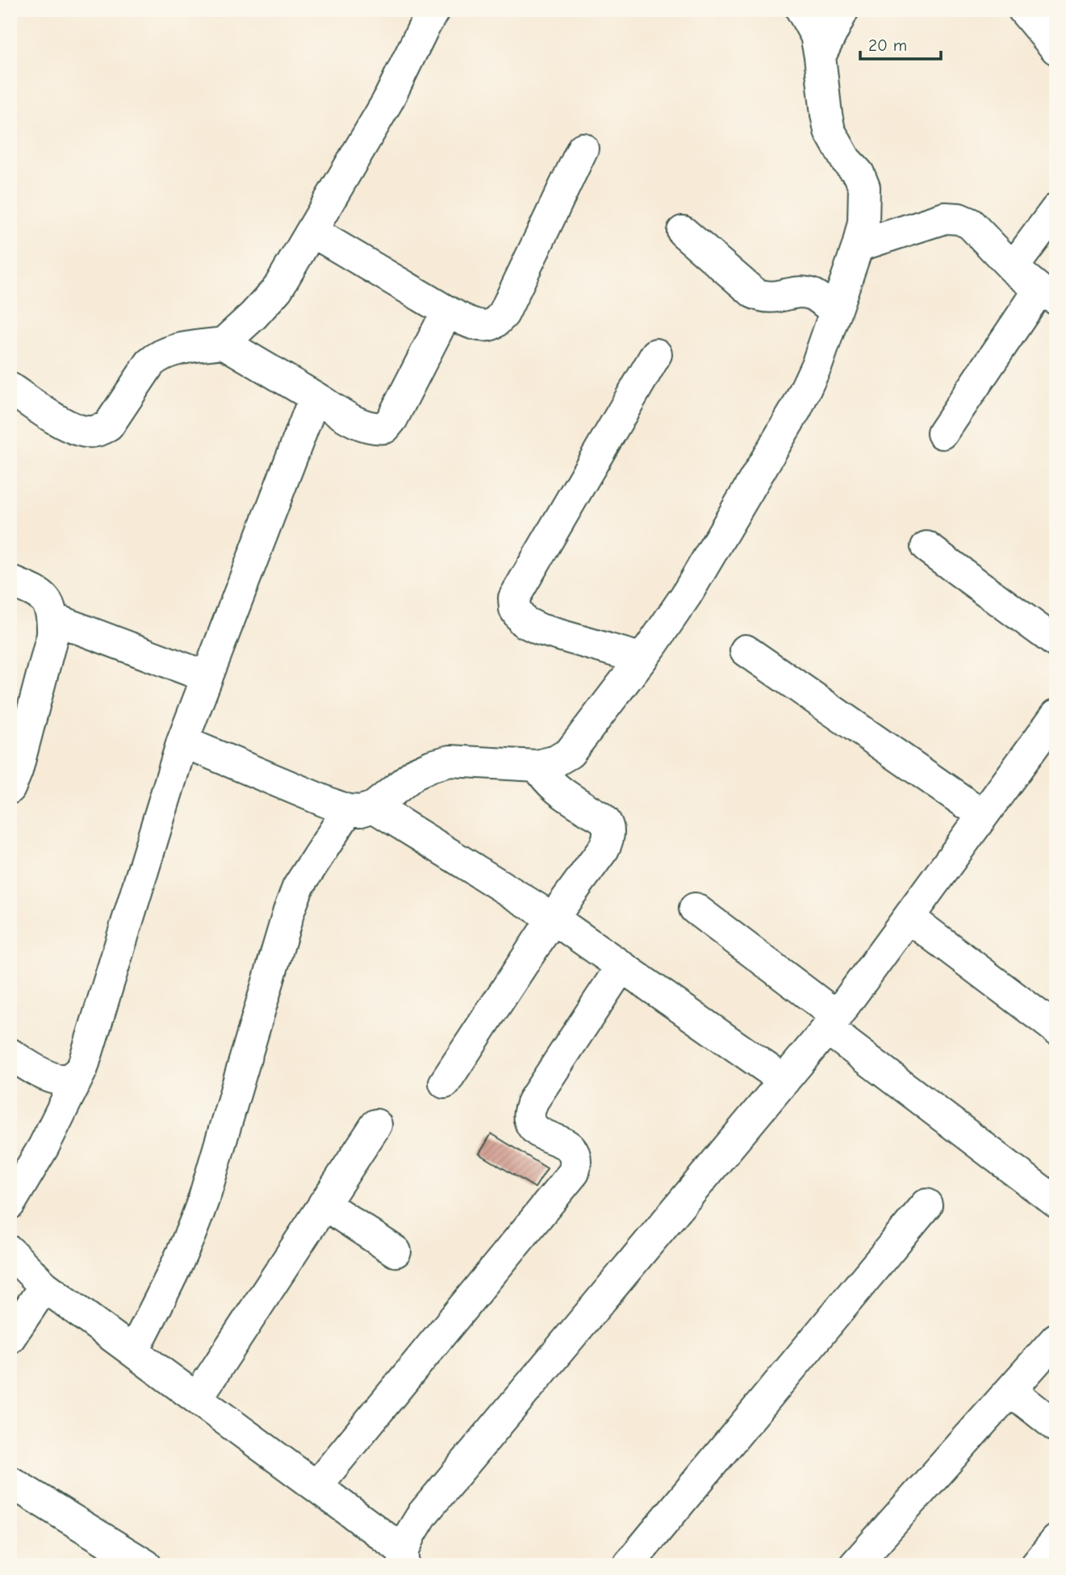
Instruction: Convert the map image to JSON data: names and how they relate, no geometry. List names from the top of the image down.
{
  "scale_bar": "20 m"
}
